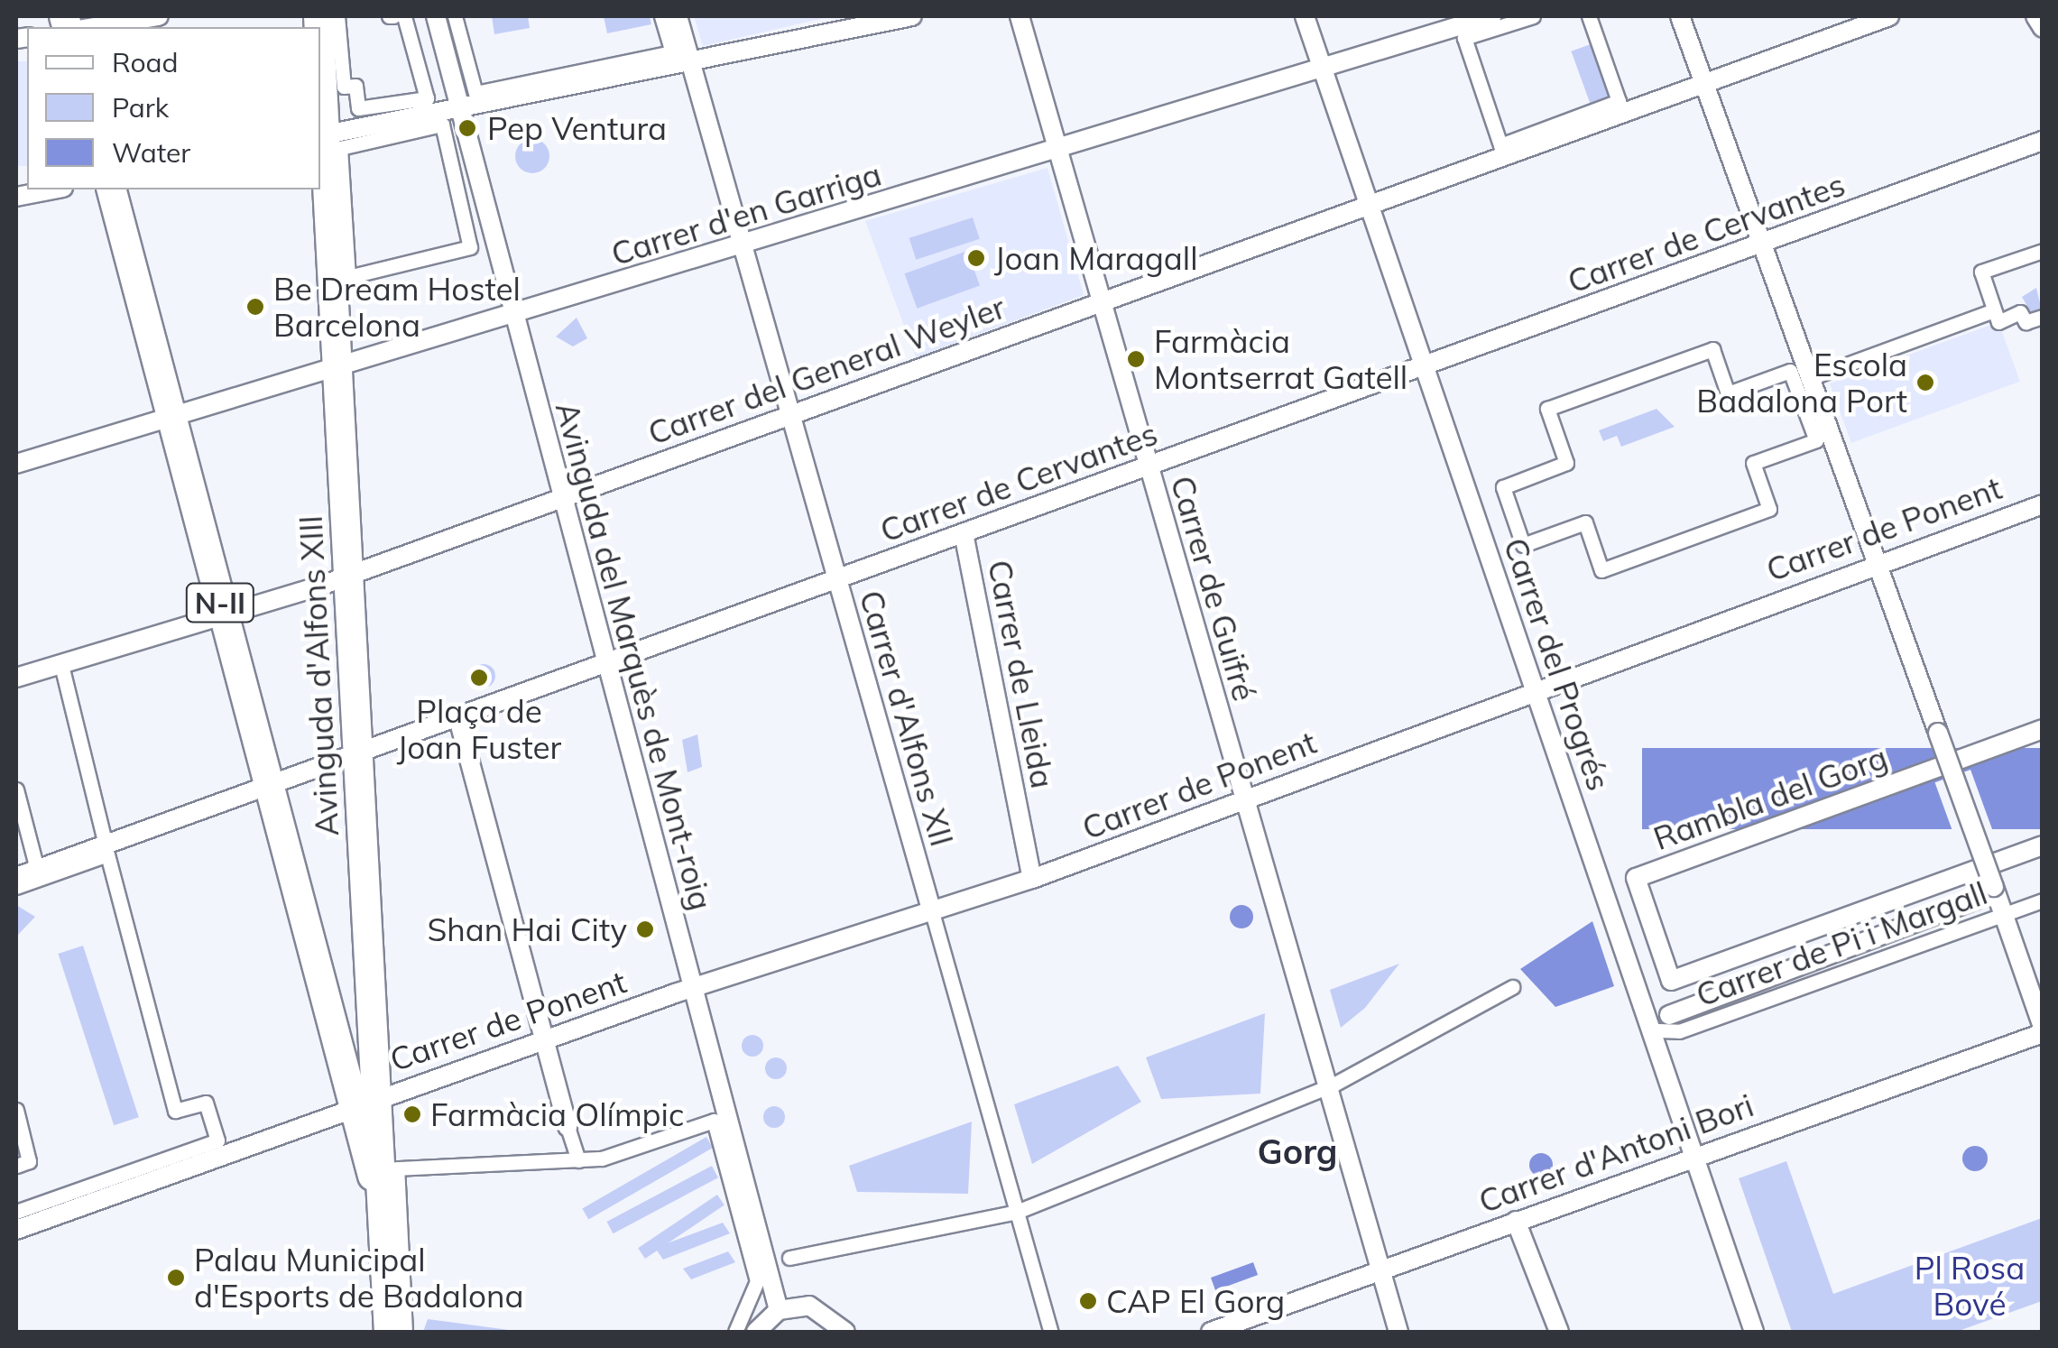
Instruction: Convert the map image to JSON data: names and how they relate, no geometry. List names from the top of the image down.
{
  "streets": {
    "main road": ["N-II", "Avinguda d'Alfons XIII"],
    "street": [
      "Carrer d'en Garriga",
      "Carrer de Cervantes",
      "Carrer del General Weyler",
      "Carrer de Ponent",
      "Carrer de Guifré",
      "Avinguda del Marquès de Mont-roig",
      "Carrer del Progrés",
      "Carrer de Lleida",
      "Carrer d'Alfons XII",
      "Rambla del Gorg",
      "Carrer de Pi i Margall",
      "Carrer d'Antoni Bori"
    ]
  },
  "crossings": [
    ["Carrer d'en Garriga", "Carrer de Guifré"],
    ["Carrer d'en Garriga", "N-II"],
    ["Carrer d'en Garriga", "Avinguda del Marquès de Mont-roig"],
    ["Carrer d'en Garriga", "Carrer del Progrés"],
    ["Carrer d'en Garriga", "Avinguda d'Alfons XIII"],
    ["Carrer d'en Garriga", "Carrer d'Alfons XII"],
    ["Carrer de Cervantes", "Carrer de Guifré"],
    ["Carrer de Cervantes", "N-II"],
    ["Carrer de Cervantes", "Avinguda del Marquès de Mont-roig"],
    ["Carrer de Cervantes", "Carrer del Progrés"],
    ["Carrer de Cervantes", "Carrer de Lleida"],
    ["Carrer de Cervantes", "Avinguda d'Alfons XIII"],
    ["Carrer de Cervantes", "Carrer d'Alfons XII"],
    ["Carrer del General Weyler", "Carrer de Guifré"],
    ["Carrer del General Weyler", "N-II"],
    ["Carrer del General Weyler", "Avinguda del Marquès de Mont-roig"],
    ["Carrer del General Weyler", "Carrer del Progrés"],
    ["Carrer del General Weyler", "Avinguda d'Alfons XIII"],
    ["Carrer del General Weyler", "Carrer d'Alfons XII"],
    ["Carrer de Ponent", "Carrer de Guifré"],
    ["Carrer de Ponent", "N-II"],
    ["Carrer de Ponent", "Avinguda del Marquès de Mont-roig"],
    ["Carrer de Ponent", "Carrer del Progrés"],
    ["Carrer de Ponent", "Carrer de Lleida"],
    ["Carrer de Ponent", "Avinguda d'Alfons XIII"],
    ["Carrer de Ponent", "Carrer d'Alfons XII"],
    ["Carrer de Guifré", "Carrer d'Antoni Bori"],
    ["N-II", "Avinguda d'Alfons XIII"],
    ["Carrer del Progrés", "Carrer d'Antoni Bori"]
  ],
  "districts": ["Gorg"],
  "parks": ["Pl Rosa Bové"],
  "places": [
    "Pep Ventura",
    "Joan Maragall",
    "Be Dream Hostel Barcelona",
    "Farmàcia Montserrat Gatell",
    "Escola Badalona Port",
    "Plaça de Joan Fuster",
    "Shan Hai City",
    "Farmàcia Olímpic",
    "Palau Municipal d'Esports de Badalona",
    "CAP El Gorg"
  ],
  "legend": ["Road", "Park", "Water"]
}
